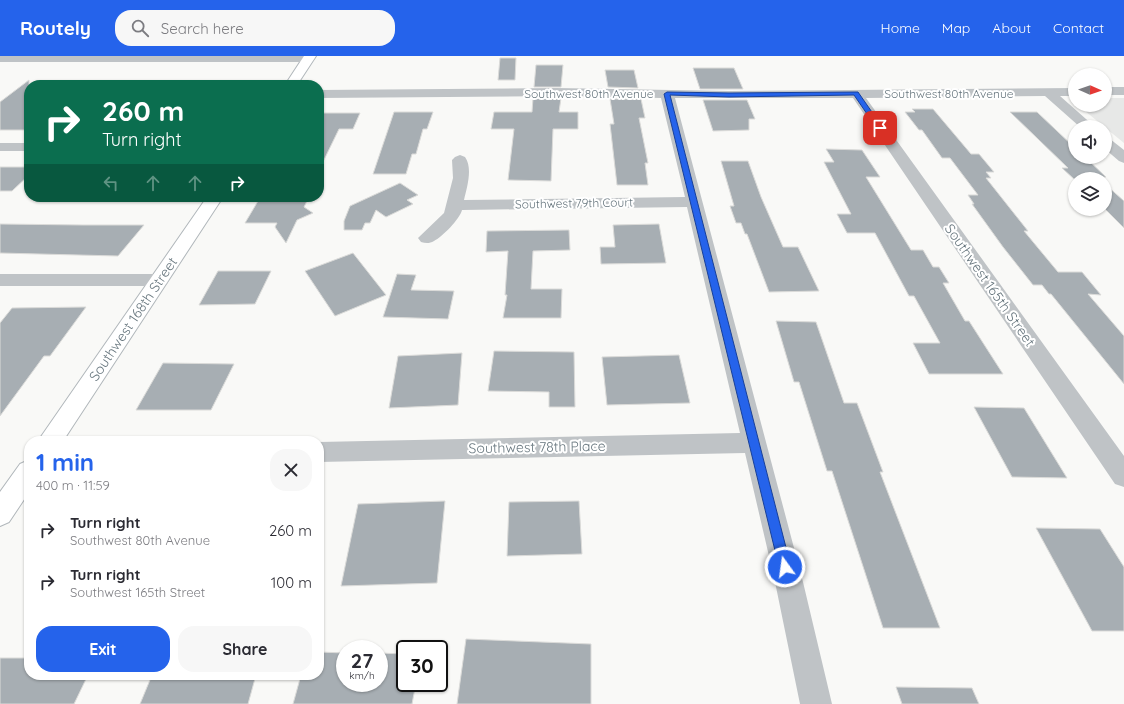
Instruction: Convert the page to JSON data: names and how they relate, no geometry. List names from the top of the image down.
{
  "streets": {
    "street": [
      "Southwest 80th Avenue",
      "Southwest 79th Court",
      "Southwest 165th Street",
      "Southwest 168th Street",
      "Southwest 78th Place"
    ]
  },
  "crossings": [
    ["Southwest 80th Avenue", "Southwest 165th Street"]
  ],
  "north": "right",
  "page": {
    "header": "Routely",
    "search": "Search here",
    "nav": [
      "Home",
      "Map",
      "About",
      "Contact"
    ],
    "turn": ["260 m", "Turn right"],
    "heading": ["1 min", "400 m · 11:59"],
    "list": [
      {
        "name": "Turn right",
        "note": "Southwest 80th Avenue",
        "value": "260 m"
      },
      {
        "name": "Turn right",
        "note": "Southwest 165th Street",
        "value": "100 m"
      }
    ],
    "buttons": ["Exit", "Share"],
    "speed": "27 km/h",
    "limit": "30"
  }
}
